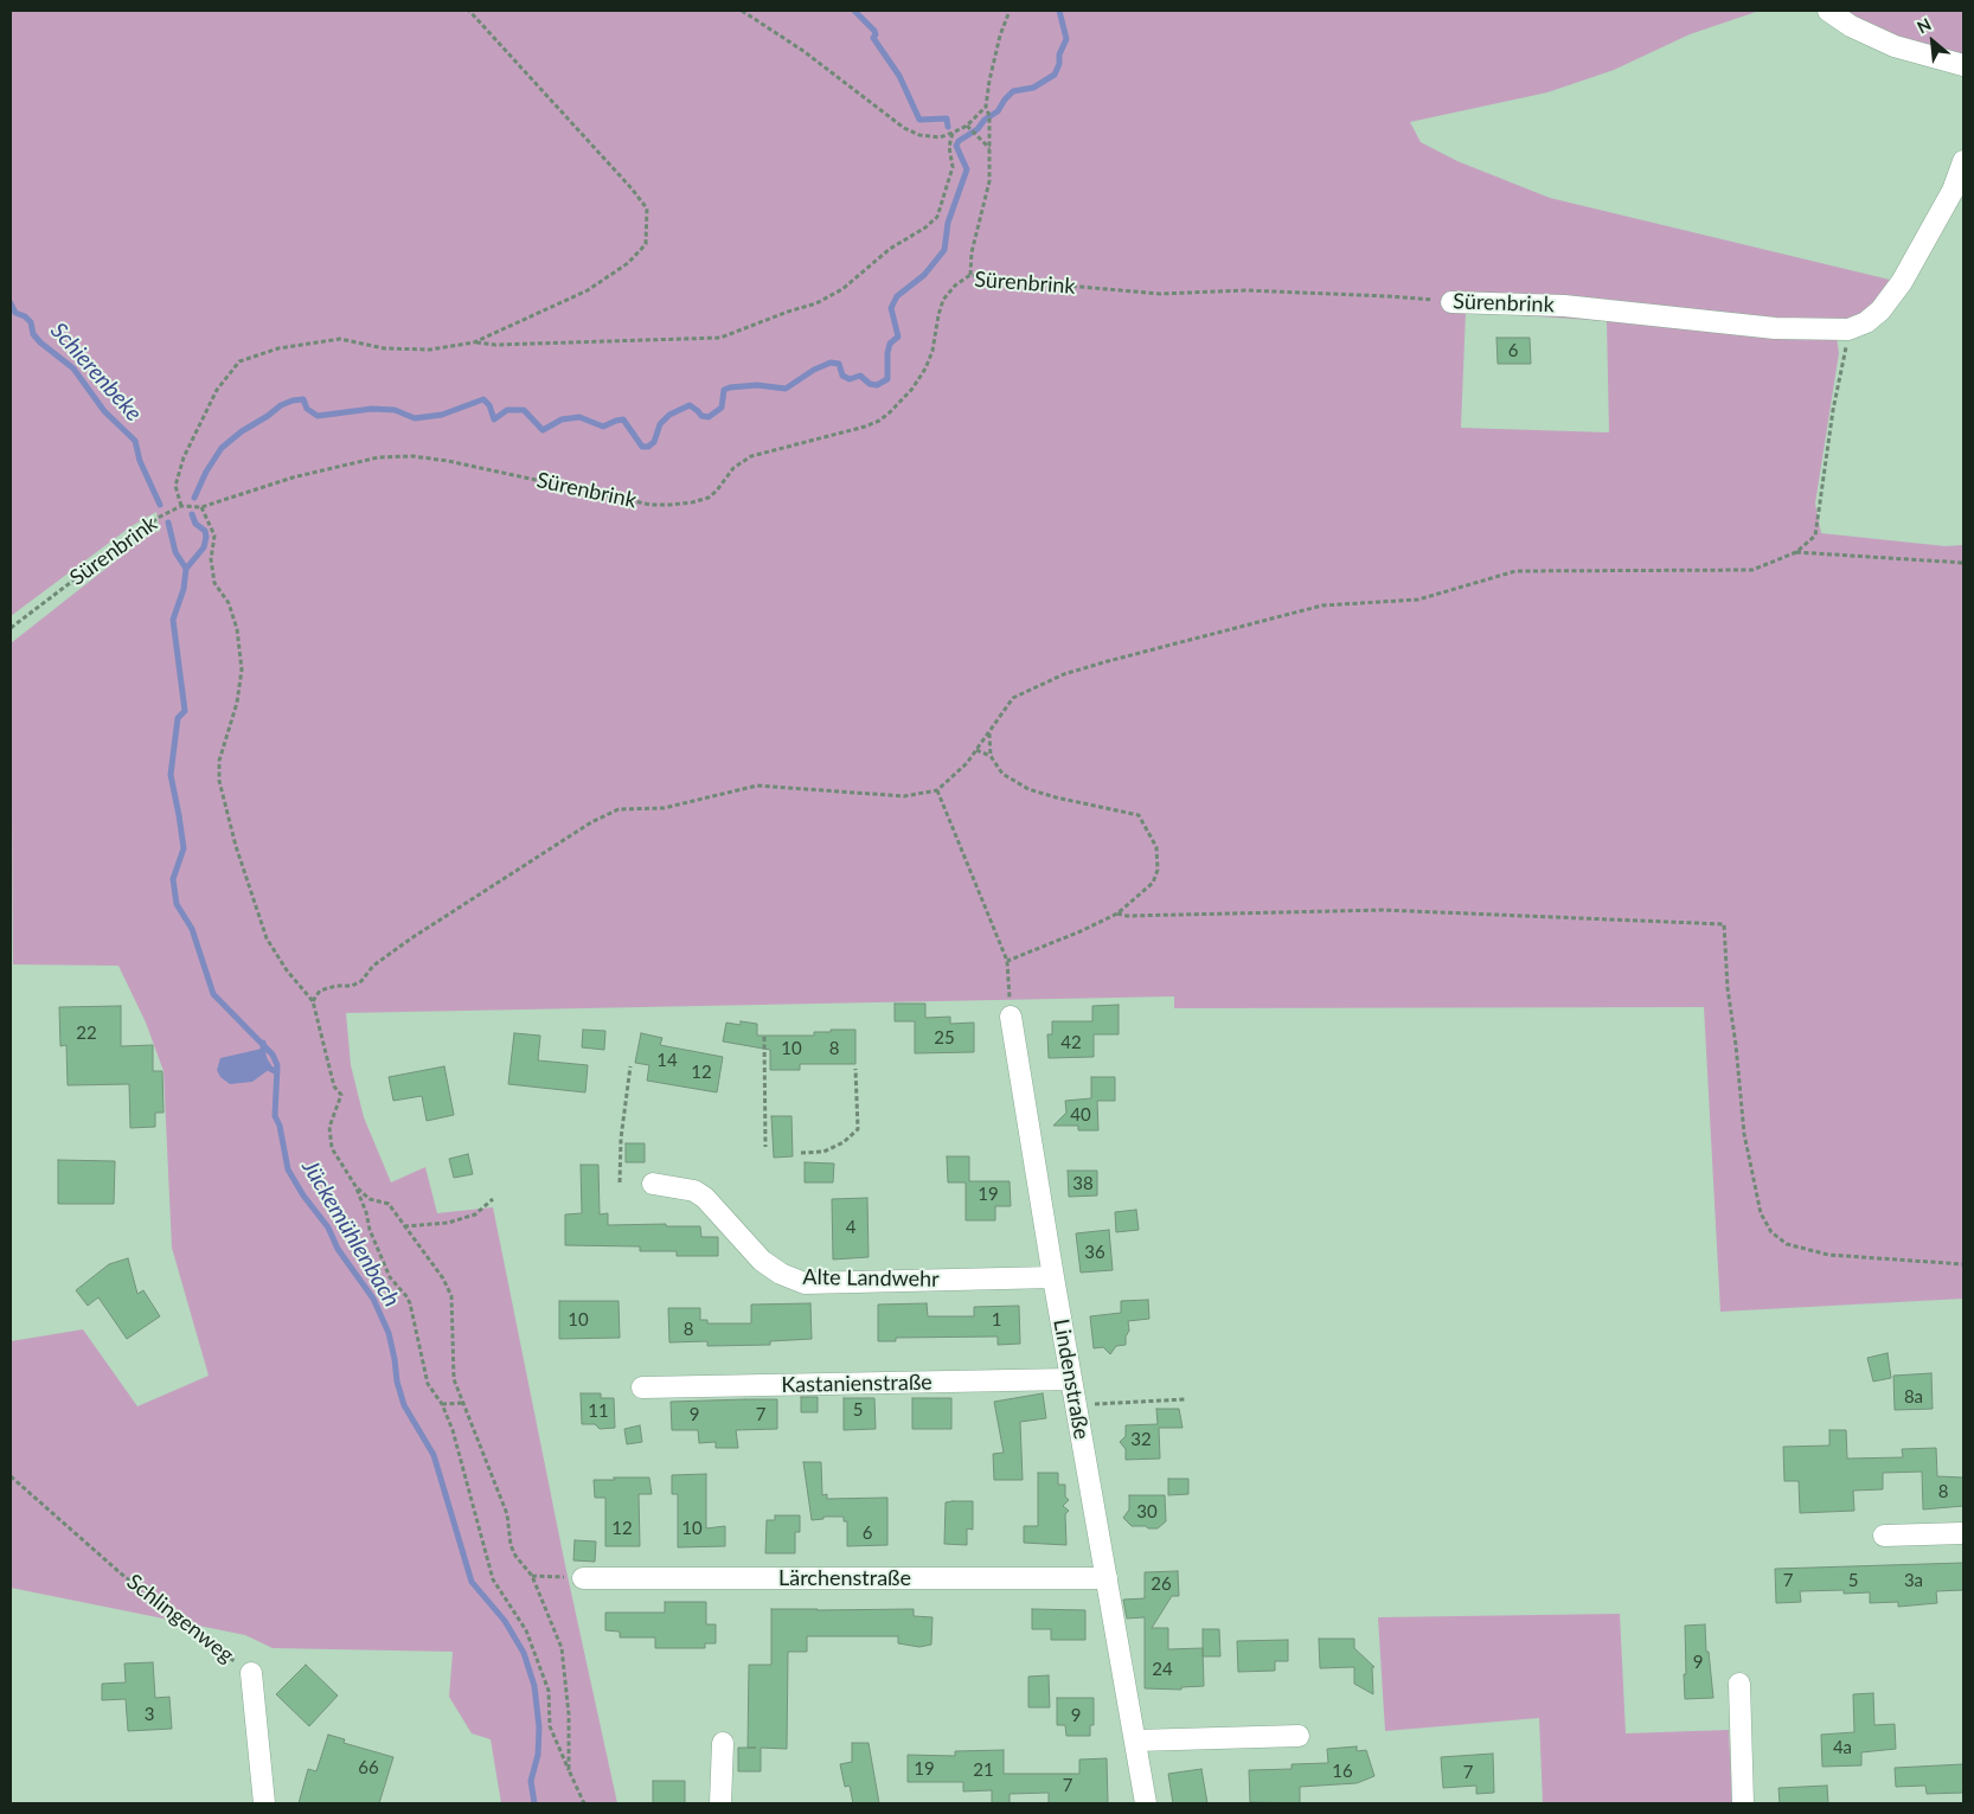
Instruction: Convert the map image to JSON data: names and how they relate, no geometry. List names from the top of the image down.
{
  "streets": {
    "street": [
      "Sürenbrink",
      "Alte Landwehr",
      "Lindenstraße",
      "Kastanienstraße",
      "Lärchenstraße",
      "Schlingenweg"
    ]
  },
  "crossings": [
    ["Alte Landwehr", "Lindenstraße"],
    ["Lindenstraße", "Kastanienstraße"],
    ["Lindenstraße", "Lärchenstraße"]
  ],
  "water": ["Schierenbeke", "Jückemühlenbach"],
  "house_numbers": [
    "6",
    "22",
    "25",
    "42",
    "10",
    "8",
    "14",
    "12",
    "40",
    "38",
    "19",
    "4",
    "36",
    "10",
    "1",
    "8",
    "8a",
    "5",
    "11",
    "9",
    "7",
    "32",
    "8",
    "30",
    "12",
    "10",
    "6",
    "7",
    "5",
    "3a",
    "26",
    "9",
    "24",
    "3",
    "9",
    "4a",
    "66",
    "19",
    "21",
    "16",
    "7",
    "7"
  ],
  "north": "top left"
}
